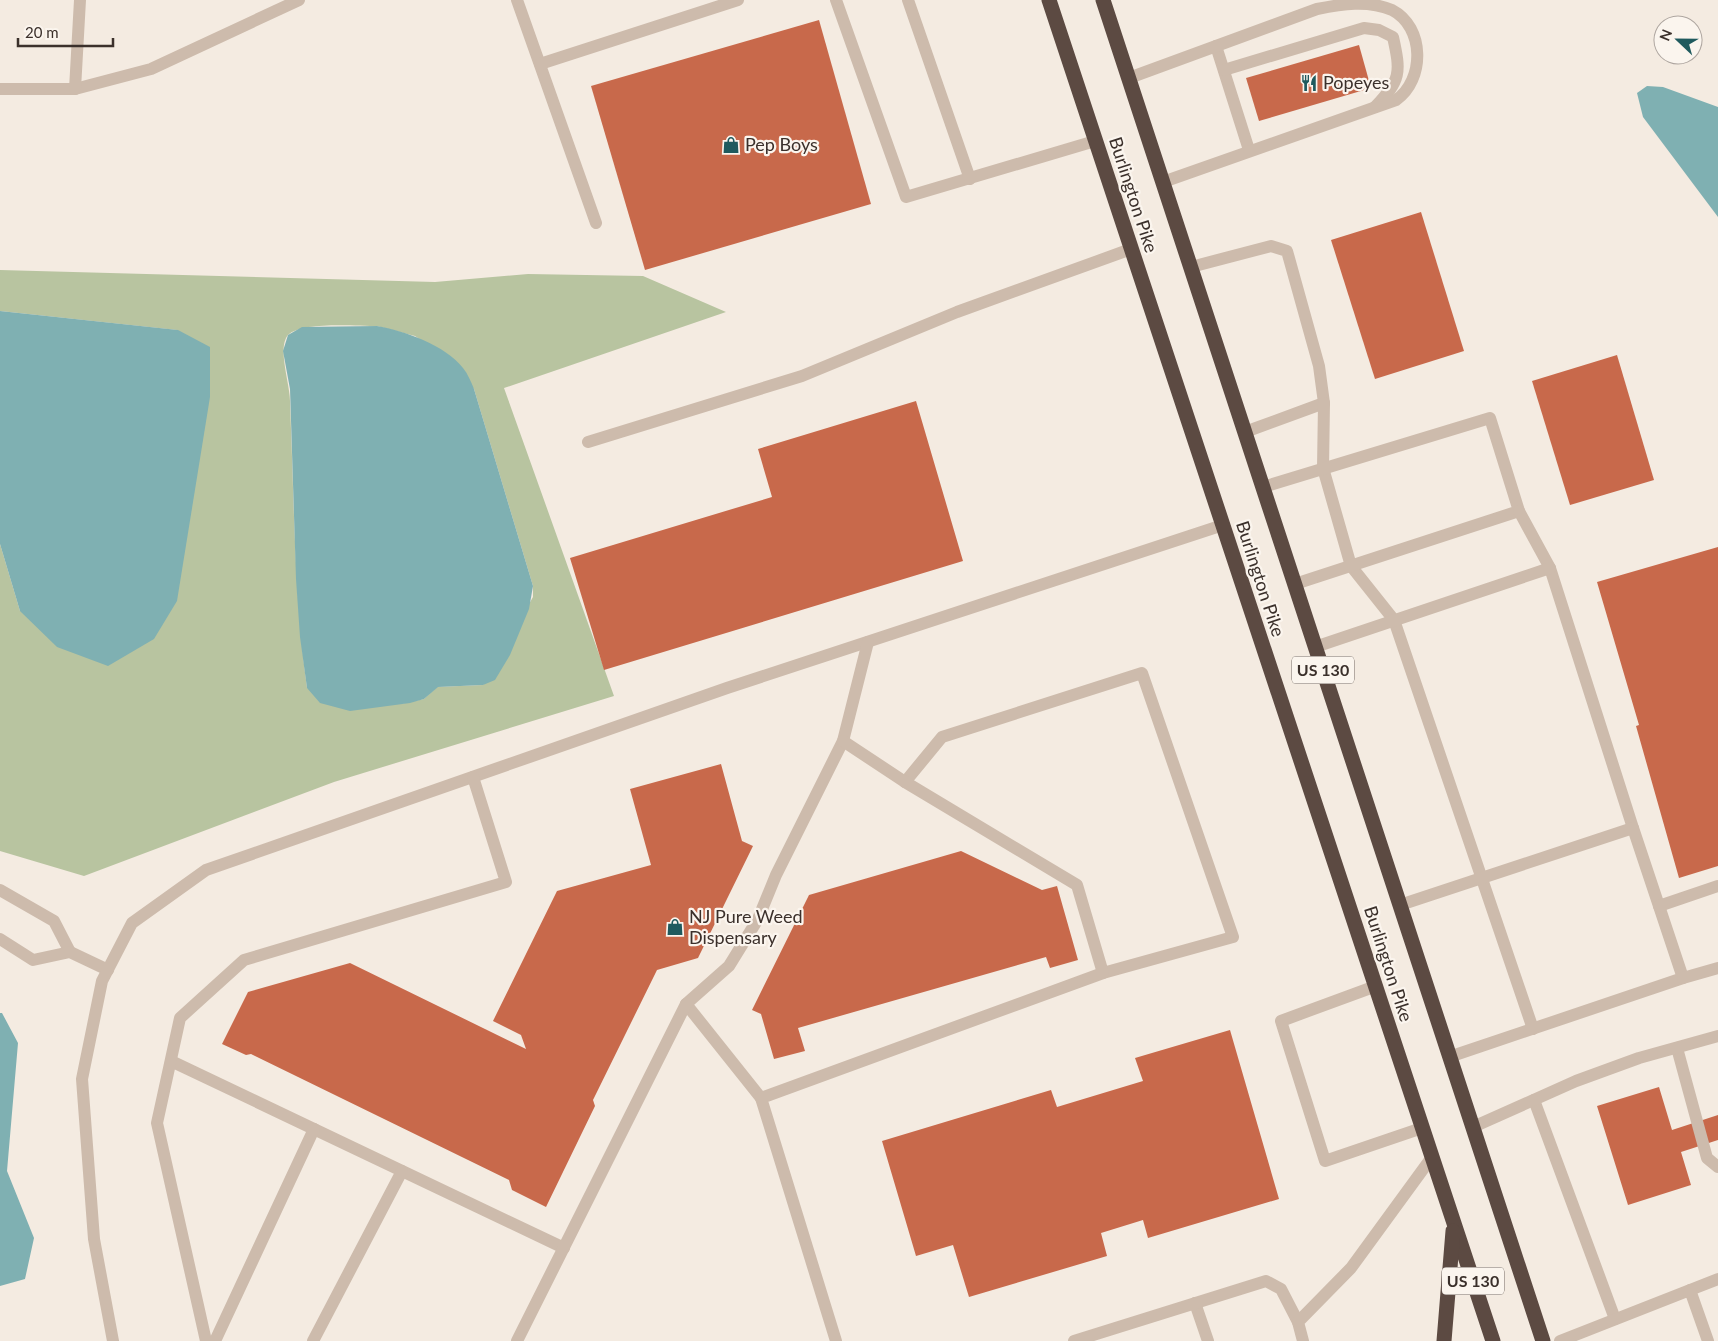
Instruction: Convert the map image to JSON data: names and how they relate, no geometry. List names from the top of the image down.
{
  "streets": {
    "highway": ["Burlington Pike", "US 130"]
  },
  "places": {
    "restaurant": ["Popeyes"],
    "shop": ["Pep Boys", "NJ Pure Weed Dispensary"]
  },
  "scale_bar": "20 m",
  "north": "left"
}
